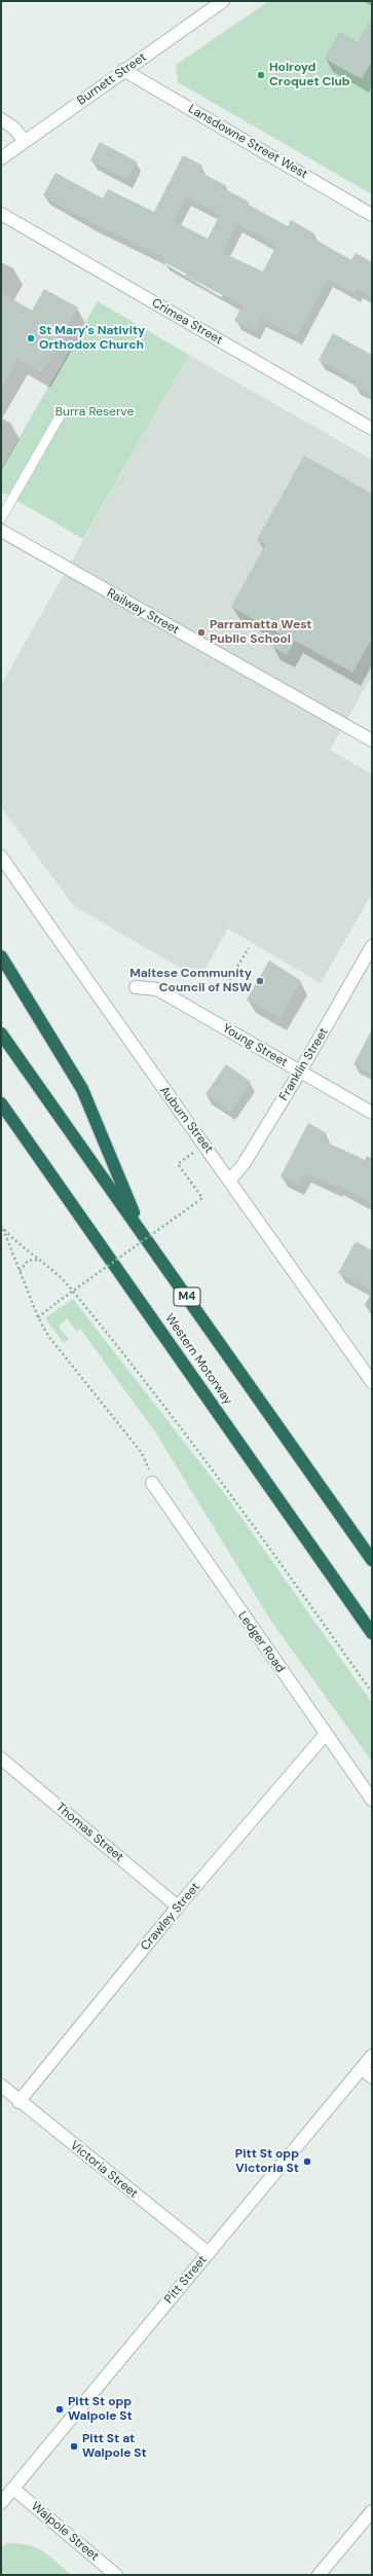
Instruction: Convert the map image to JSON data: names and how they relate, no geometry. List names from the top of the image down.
{
  "streets": {
    "highway": ["M4", "Western Motorway"],
    "street": [
      "Burnett Street",
      "Lansdowne Street West",
      "Crimea Street",
      "Railway Street",
      "Young Street",
      "Franklin Street",
      "Auburn Street",
      "Ledger Road",
      "Thomas Street",
      "Crawley Street",
      "Victoria Street",
      "Pitt Street",
      "Walpole Street"
    ]
  },
  "crossings": [
    ["Burnett Street", "Lansdowne Street West"],
    ["Young Street", "Franklin Street"],
    ["Franklin Street", "Auburn Street"],
    ["Ledger Road", "Crawley Street"],
    ["Thomas Street", "Crawley Street"],
    ["Crawley Street", "Victoria Street"],
    ["Victoria Street", "Pitt Street"],
    ["Pitt Street", "Walpole Street"]
  ],
  "parks": ["Burra Reserve"],
  "places": [
    "Holroyd Croquet Club",
    "St Mary's Nativity Orthodox Church",
    "Parramatta West Public School",
    "Maltese Community Council of NSW",
    "Pitt St opp Victoria St",
    "Pitt St opp Walpole St",
    "Pitt St at Walpole St"
  ]
}
